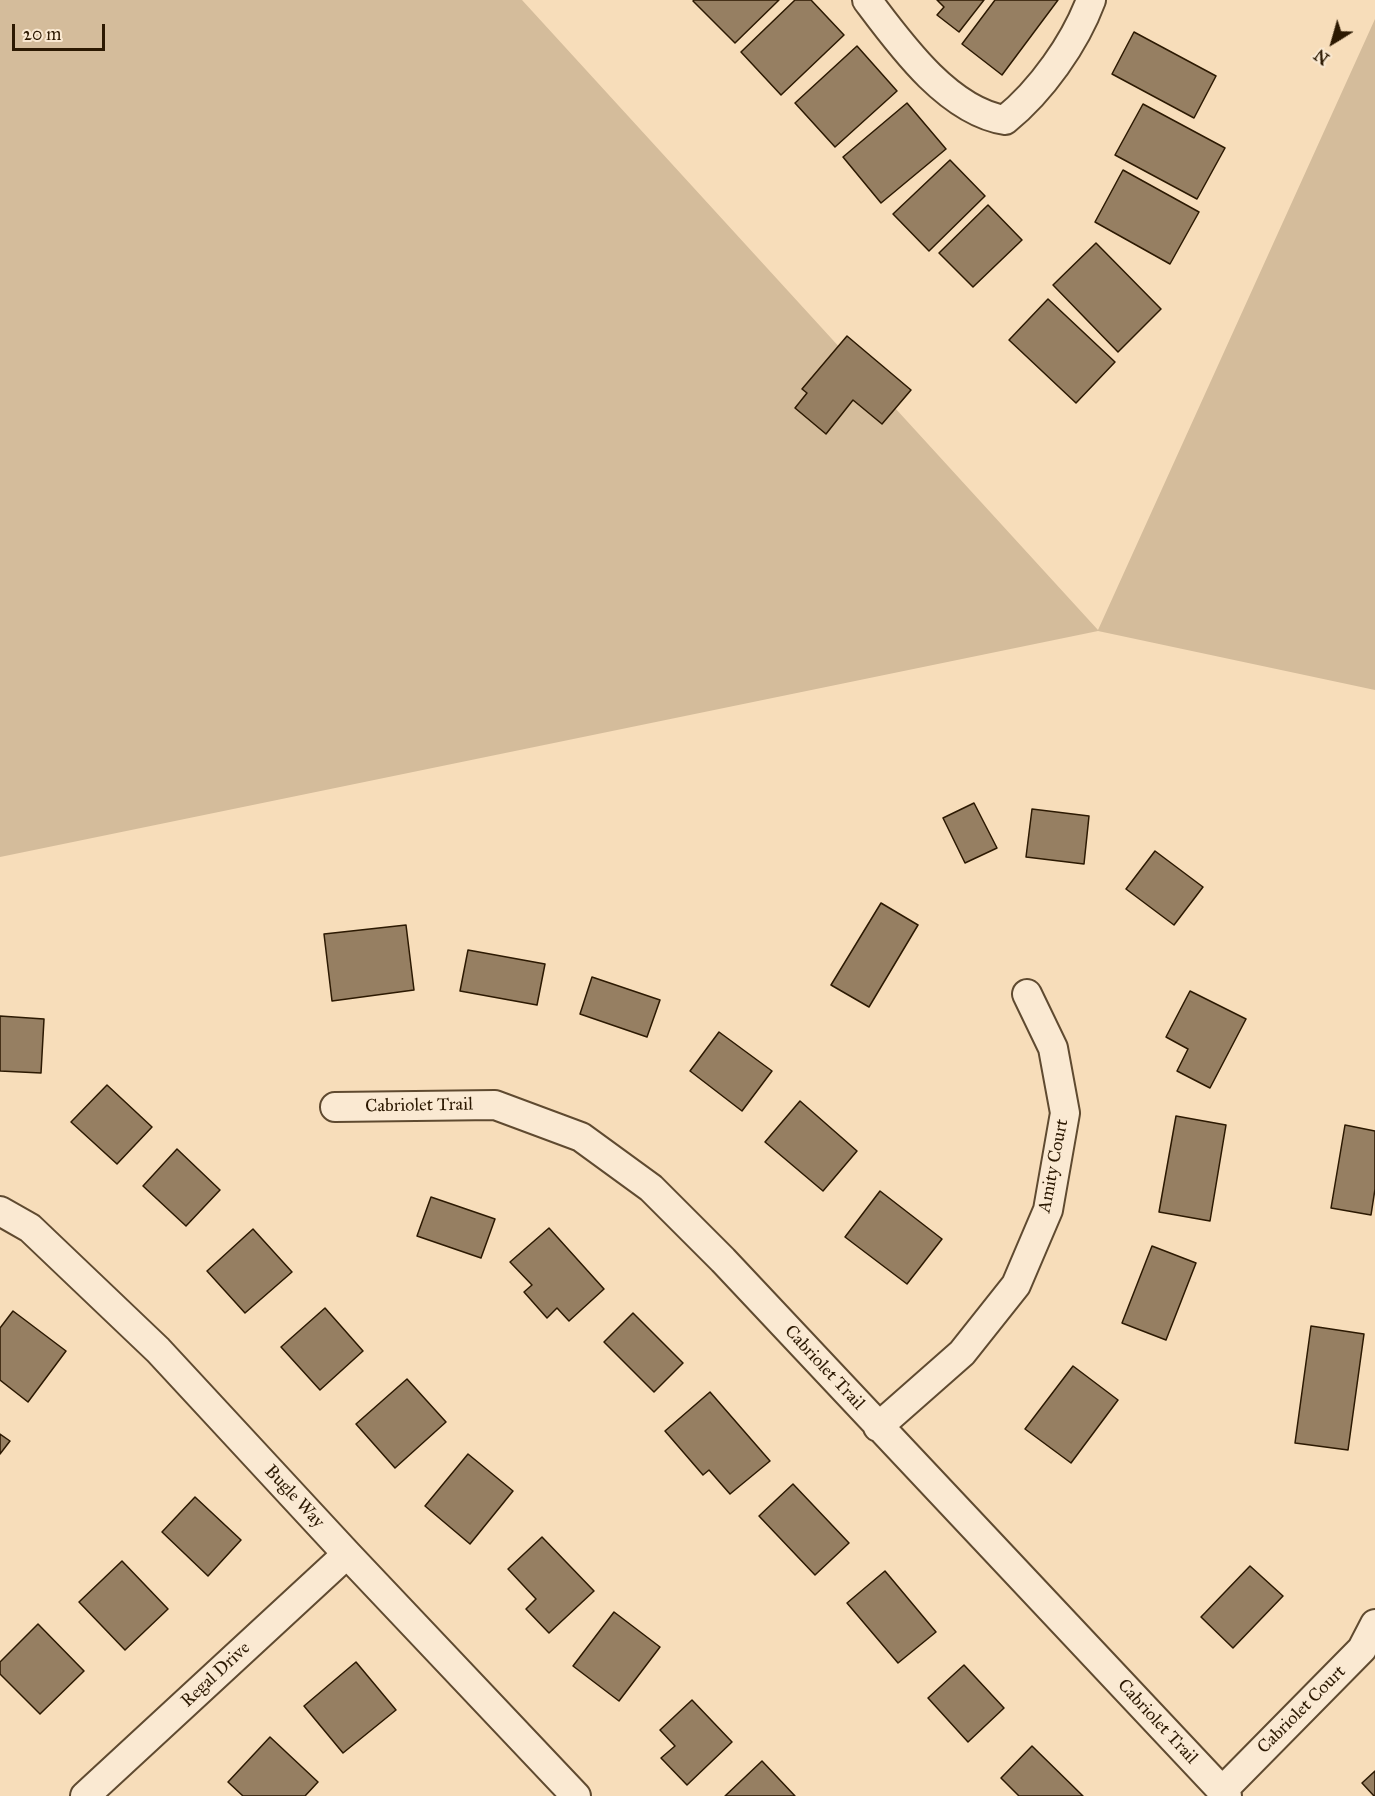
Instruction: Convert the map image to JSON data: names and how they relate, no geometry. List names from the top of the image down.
{
  "streets": {
    "street": [
      "Cabriolet Trail",
      "Amity Court",
      "Bugle Way",
      "Regal Drive",
      "Cabriolet Court"
    ]
  },
  "crossings": [
    ["Cabriolet Trail", "Amity Court"],
    ["Cabriolet Trail", "Cabriolet Court"],
    ["Bugle Way", "Regal Drive"]
  ],
  "scale_bar": "20 m",
  "north": "bottom left"
}
